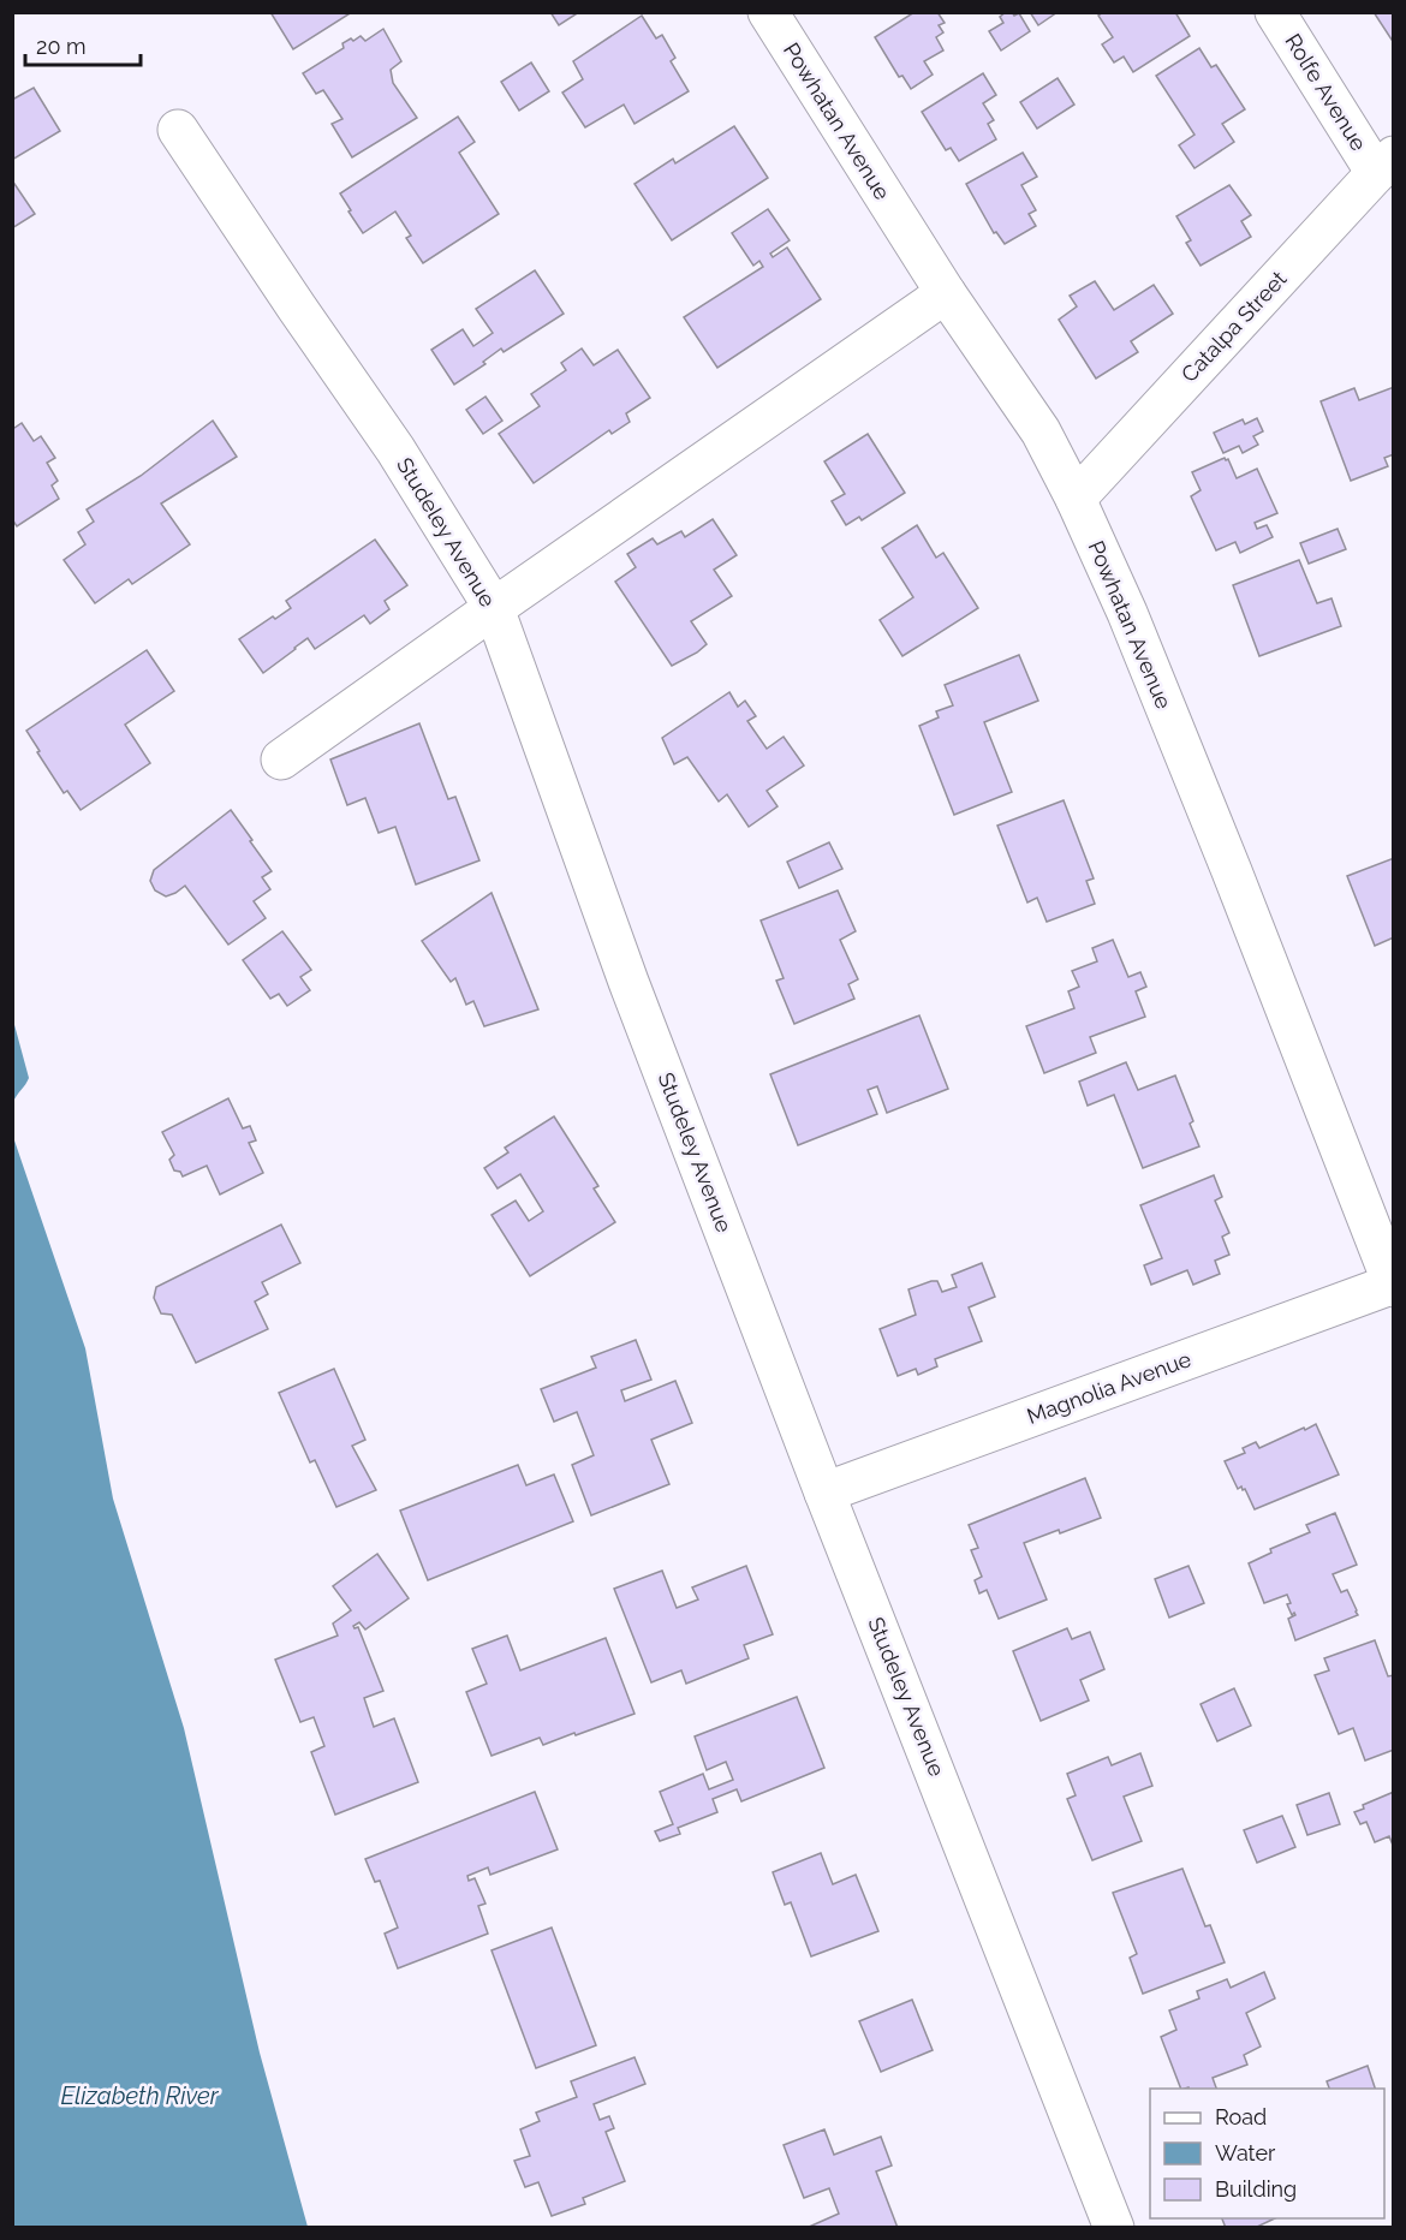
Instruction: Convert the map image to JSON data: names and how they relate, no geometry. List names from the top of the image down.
{
  "streets": {
    "street": [
      "Rolfe Avenue",
      "Powhatan Avenue",
      "Catalpa Street",
      "Studeley Avenue",
      "Magnolia Avenue"
    ]
  },
  "crossings": [
    ["Rolfe Avenue", "Catalpa Street"],
    ["Powhatan Avenue", "Catalpa Street"],
    ["Powhatan Avenue", "Magnolia Avenue"],
    ["Studeley Avenue", "Magnolia Avenue"]
  ],
  "water": ["Elizabeth River"],
  "legend": ["Road", "Water", "Building"],
  "scale_bar": "20 m"
}
